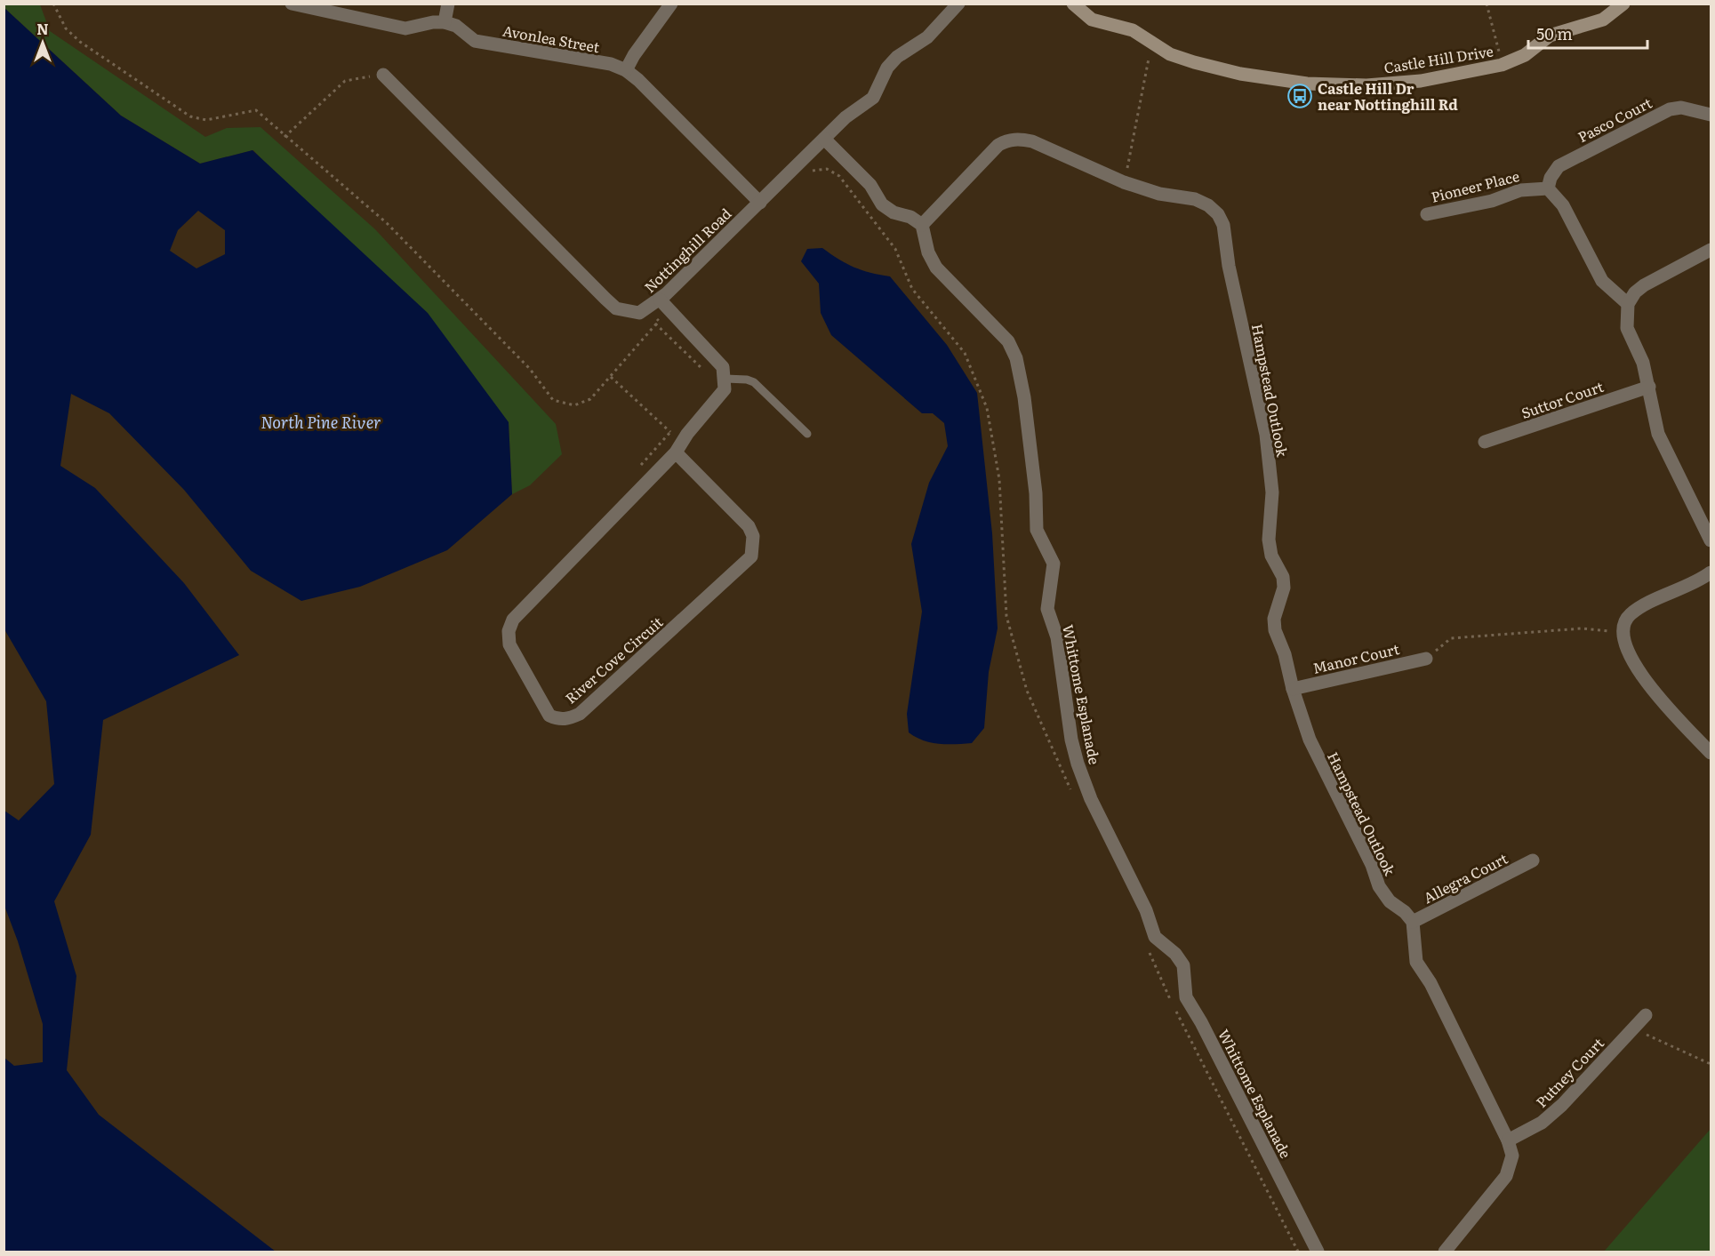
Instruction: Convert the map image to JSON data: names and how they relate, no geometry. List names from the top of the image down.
{
  "streets": {
    "street": [
      "Avonlea Street",
      "Castle Hill Drive",
      "Pasco Court",
      "Pioneer Place",
      "Nottinghill Road",
      "Hampstead Outlook",
      "Suttor Court",
      "Manor Court",
      "River Cove Circuit",
      "Whittome Esplanade",
      "Allegra Court",
      "Putney Court"
    ]
  },
  "crossings": [
    ["Avonlea Street", "Nottinghill Road"],
    ["Pasco Court", "Pioneer Place"],
    ["Hampstead Outlook", "Manor Court"],
    ["Hampstead Outlook", "Whittome Esplanade"],
    ["Hampstead Outlook", "Allegra Court"]
  ],
  "water": ["North Pine River"],
  "places": {
    "bus stop": ["Castle Hill Dr near Nottinghill Rd"]
  },
  "scale_bar": "50 m",
  "north": "top"
}
